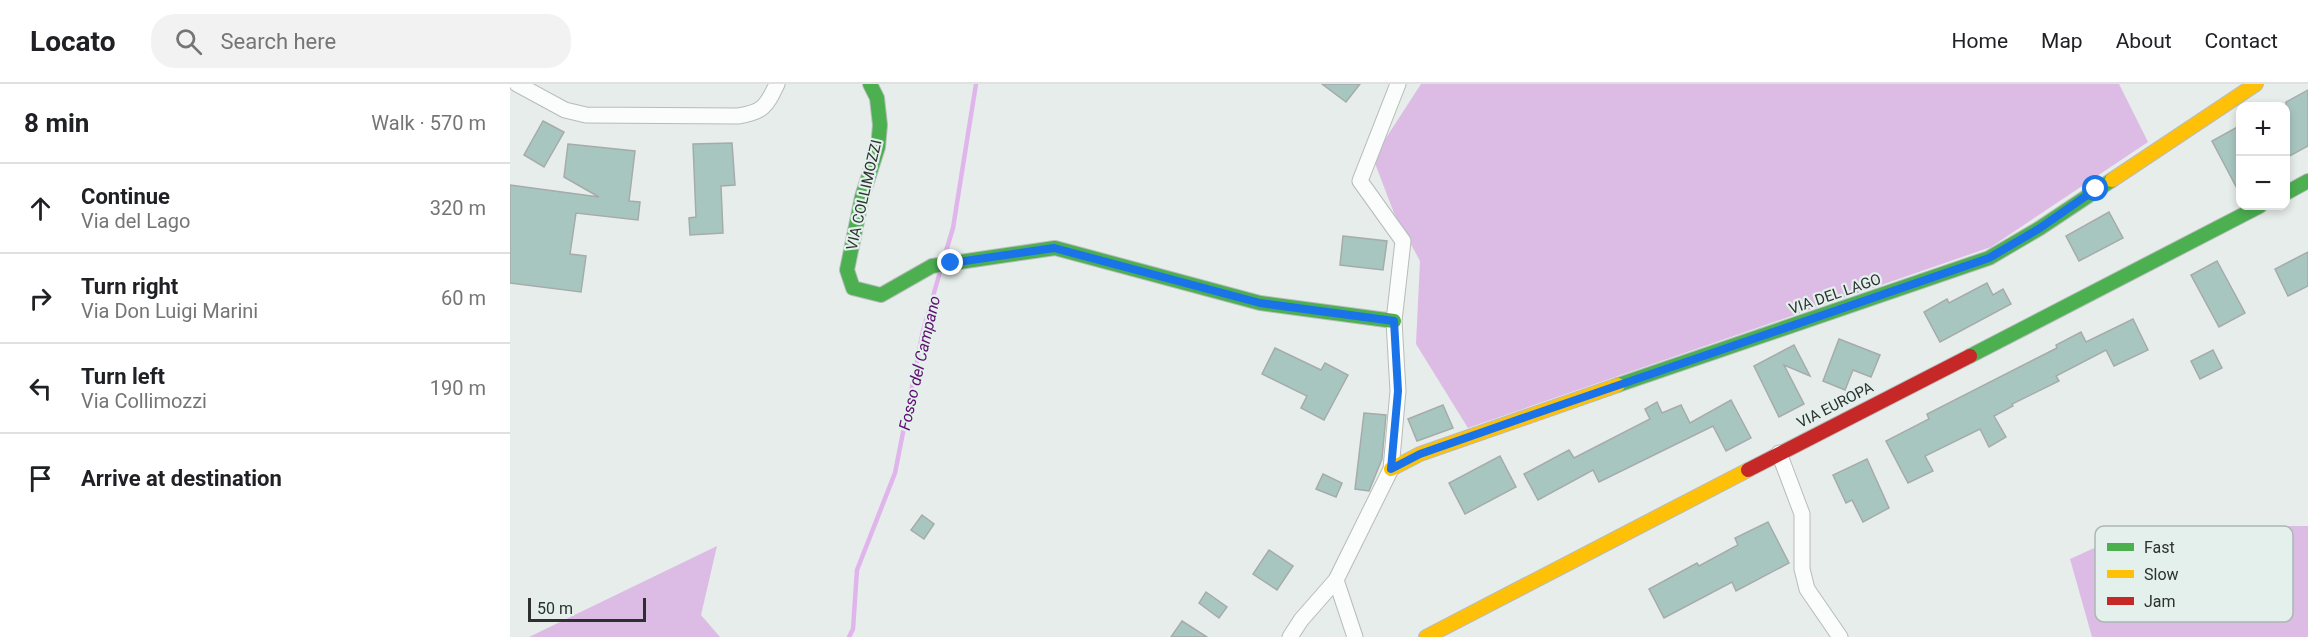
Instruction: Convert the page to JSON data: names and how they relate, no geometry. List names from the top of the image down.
{
  "streets": {
    "street": ["VIA COLLIMOZZI", "VIA DEL LAGO", "VIA EUROPA"]
  },
  "water": ["Fosso del Campano"],
  "legend": ["Fast", "Slow", "Jam"],
  "scale_bar": "50 m",
  "page": {
    "header": "Locato",
    "search": "Search here",
    "nav": [
      "Home",
      "Map",
      "About",
      "Contact"
    ],
    "heading": ["8 min", "Walk · 570 m"],
    "map_buttons": ["+", "−"],
    "list": [
      ["Continue", "Via del Lago", "320 m"],
      ["Turn right", "Via Don Luigi Marini", "60 m"],
      ["Turn left", "Via Collimozzi", "190 m"],
      "Arrive at destination"
    ],
    "scale": "50 m"
  }
}
